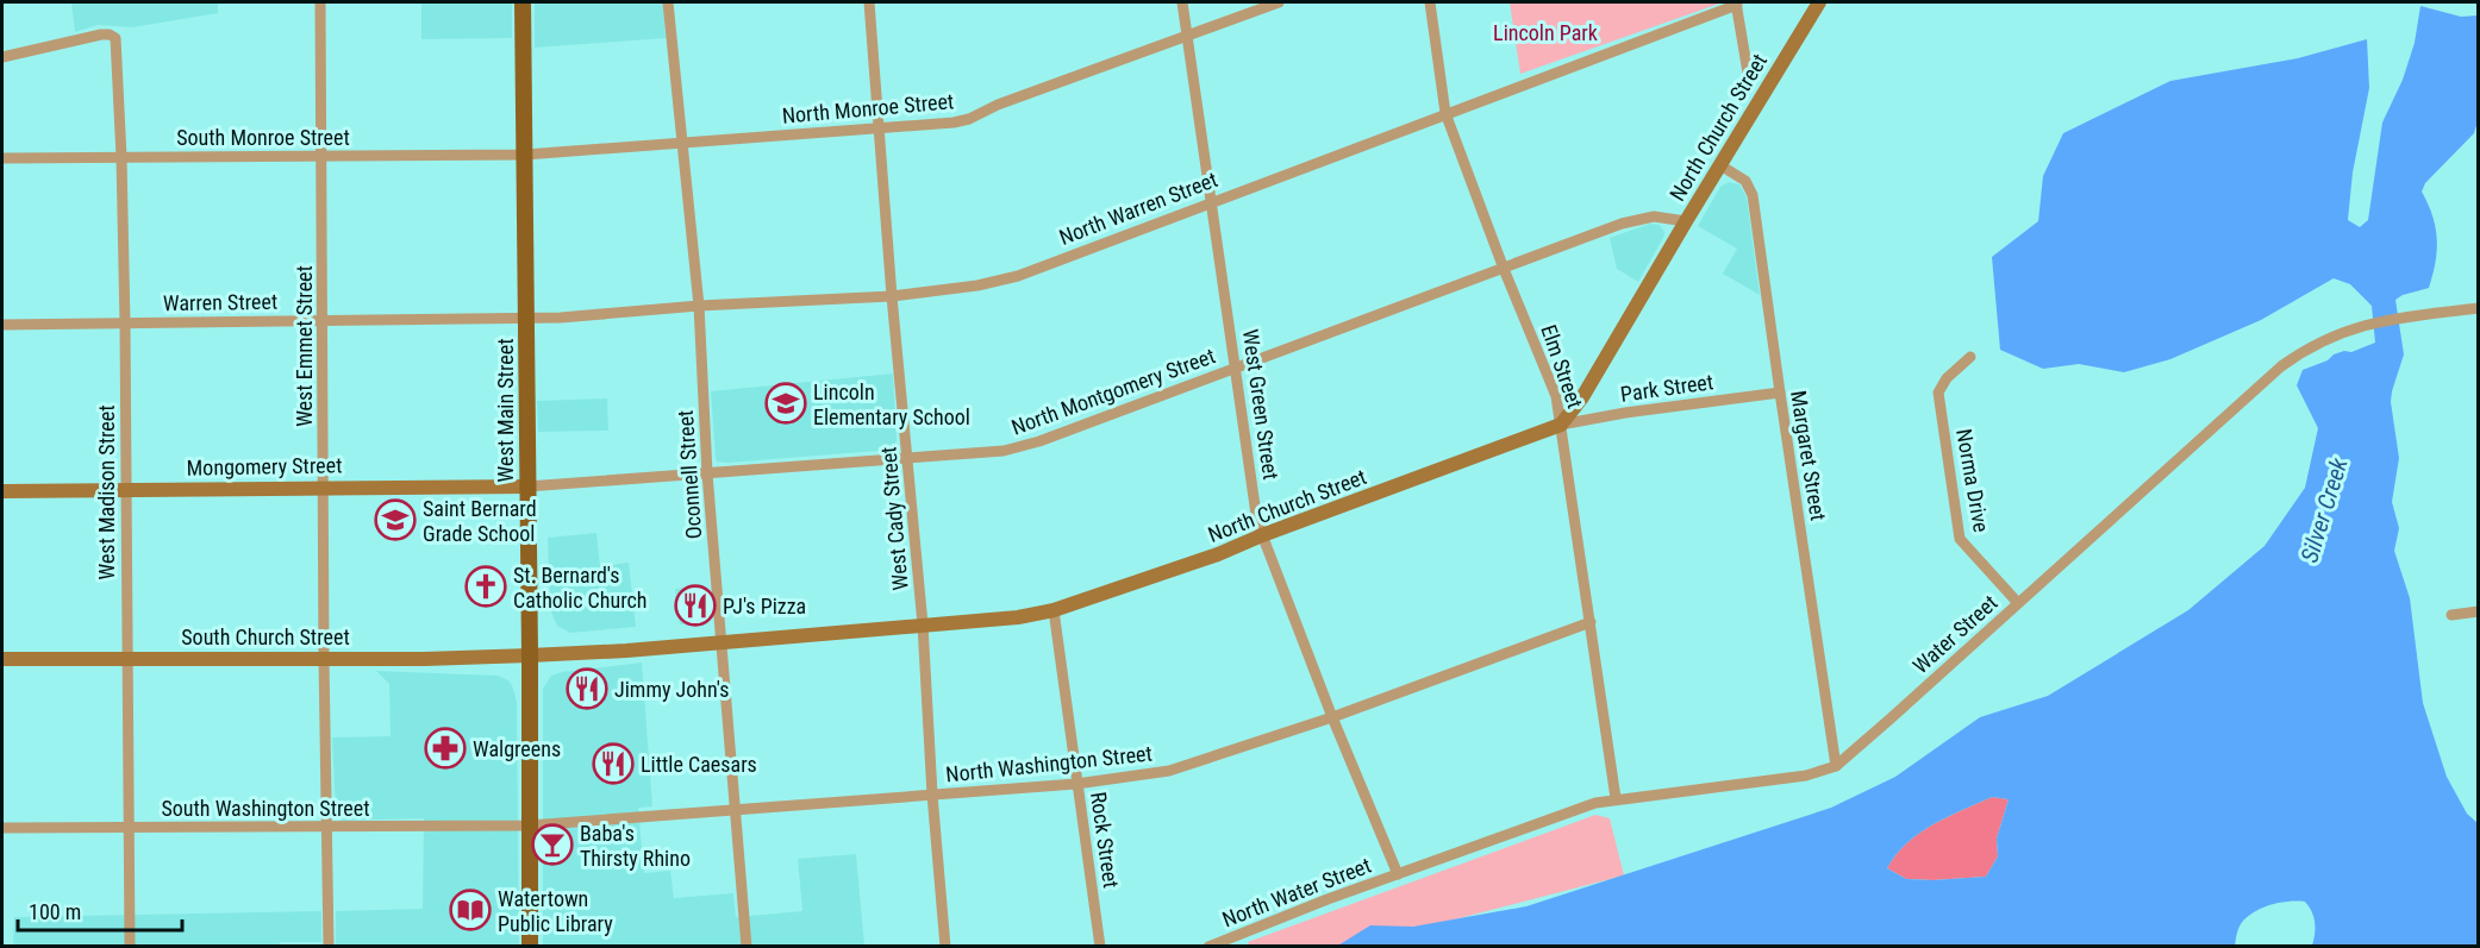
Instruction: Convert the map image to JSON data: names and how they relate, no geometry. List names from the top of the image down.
{
  "streets": {
    "main road": [
      "North Church Street",
      "West Main Street",
      "Mongomery Street",
      "South Church Street"
    ],
    "street": [
      "North Monroe Street",
      "South Monroe Street",
      "North Warren Street",
      "Warren Street",
      "West Emmet Street",
      "Elm Street",
      "Park Street",
      "North Montgomery Street",
      "West Green Street",
      "Margaret Street",
      "Oconnell Street",
      "Norma Drive",
      "West Madison Street",
      "West Cady Street",
      "Water Street",
      "North Washington Street",
      "South Washington Street",
      "Rock Street",
      "North Water Street"
    ]
  },
  "crossings": [
    ["North Monroe Street", "South Monroe Street"],
    ["North Monroe Street", "West Green Street"],
    ["North Monroe Street", "West Main Street"],
    ["North Monroe Street", "Oconnell Street"],
    ["North Monroe Street", "West Cady Street"],
    ["North Church Street", "Elm Street"],
    ["North Church Street", "Park Street"],
    ["North Church Street", "North Montgomery Street"],
    ["North Church Street", "West Green Street"],
    ["North Church Street", "West Main Street"],
    ["North Church Street", "Margaret Street"],
    ["North Church Street", "Oconnell Street"],
    ["North Church Street", "West Cady Street"],
    ["North Church Street", "South Church Street"],
    ["North Church Street", "Rock Street"],
    ["South Monroe Street", "West Emmet Street"],
    ["South Monroe Street", "West Main Street"],
    ["South Monroe Street", "West Madison Street"],
    ["North Warren Street", "Warren Street"],
    ["North Warren Street", "Elm Street"],
    ["North Warren Street", "West Green Street"],
    ["North Warren Street", "West Main Street"],
    ["North Warren Street", "Oconnell Street"],
    ["North Warren Street", "West Cady Street"],
    ["Warren Street", "West Emmet Street"],
    ["Warren Street", "West Main Street"],
    ["Warren Street", "West Madison Street"],
    ["West Emmet Street", "Mongomery Street"],
    ["West Emmet Street", "South Church Street"],
    ["West Emmet Street", "South Washington Street"],
    ["Elm Street", "Park Street"],
    ["Elm Street", "North Montgomery Street"],
    ["Elm Street", "Water Street"],
    ["Elm Street", "North Washington Street"],
    ["Park Street", "Margaret Street"],
    ["North Montgomery Street", "West Green Street"],
    ["North Montgomery Street", "West Main Street"],
    ["North Montgomery Street", "Mongomery Street"],
    ["North Montgomery Street", "Oconnell Street"],
    ["North Montgomery Street", "West Cady Street"],
    ["West Green Street", "Water Street"],
    ["West Green Street", "North Washington Street"],
    ["West Green Street", "North Water Street"],
    ["West Main Street", "Mongomery Street"],
    ["West Main Street", "South Church Street"],
    ["West Main Street", "North Washington Street"],
    ["West Main Street", "South Washington Street"],
    ["Margaret Street", "Water Street"],
    ["Mongomery Street", "West Madison Street"],
    ["Oconnell Street", "North Washington Street"],
    ["Norma Drive", "Water Street"],
    ["West Madison Street", "South Church Street"],
    ["West Madison Street", "South Washington Street"],
    ["West Cady Street", "North Washington Street"],
    ["Water Street", "North Water Street"],
    ["North Washington Street", "South Washington Street"],
    ["North Washington Street", "Rock Street"]
  ],
  "water": ["Silver Creek"],
  "parks": ["Lincoln Park"],
  "places": {
    "school or university": ["Lincoln Elementary School", "Saint Bernard Grade School"],
    "church": ["St. Bernard's Catholic Church"],
    "restaurant": ["PJ's Pizza", "Jimmy John's", "Little Caesars"],
    "pharmacy": ["Walgreens"],
    "bar": ["Baba's Thirsty Rhino"],
    "library": ["Watertown Public Library"]
  },
  "scale_bar": "100 m"
}
